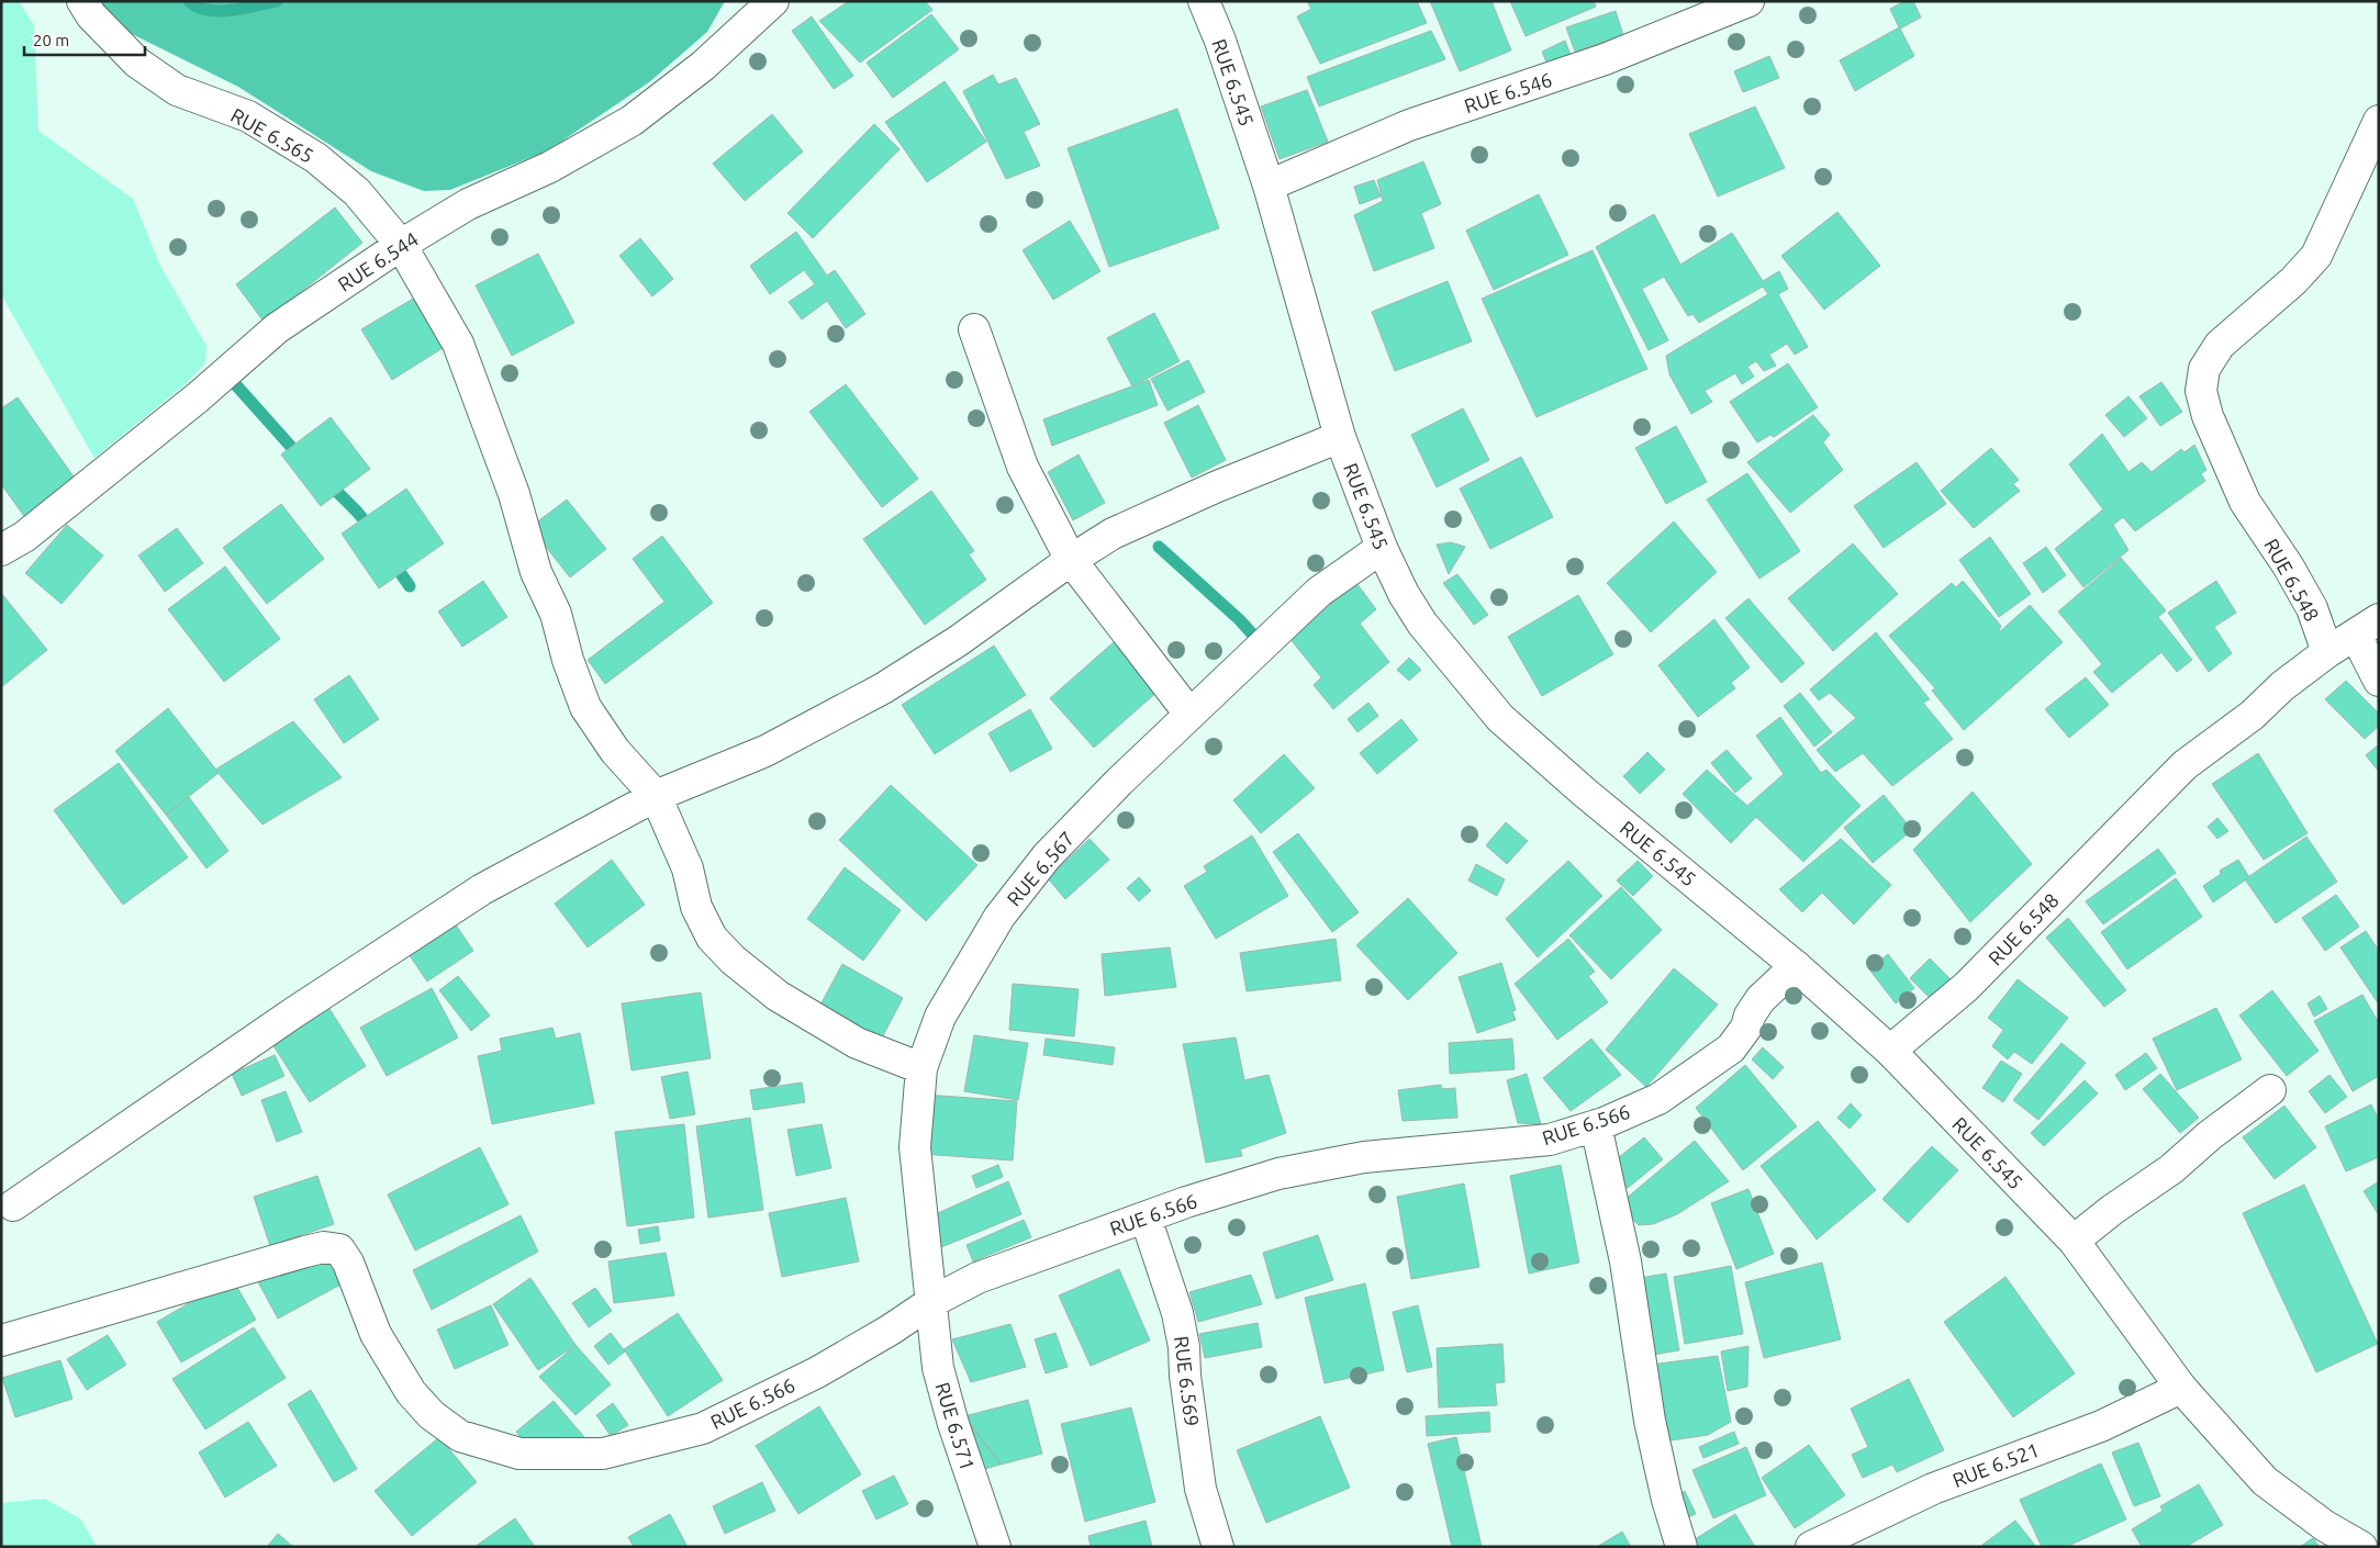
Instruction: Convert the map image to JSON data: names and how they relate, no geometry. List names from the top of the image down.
{
  "streets": {
    "street": [
      "RUE 6.545",
      "RUE 6.546",
      "RUE 6.565",
      "RUE 6.544",
      "RUE 6.548",
      "RUE 6.567",
      "RUE 6.566",
      "RUE 6.569",
      "RUE 6.571",
      "RUE 6.521"
    ]
  },
  "crossings": [
    ["RUE 6.545", "RUE 6.546"],
    ["RUE 6.545", "RUE 6.548"],
    ["RUE 6.545", "RUE 6.567"],
    ["RUE 6.545", "RUE 6.566"],
    ["RUE 6.545", "RUE 6.521"],
    ["RUE 6.565", "RUE 6.544"],
    ["RUE 6.565", "RUE 6.567"],
    ["RUE 6.567", "RUE 6.566"],
    ["RUE 6.567", "RUE 6.571"],
    ["RUE 6.566", "RUE 6.569"],
    ["RUE 6.566", "RUE 6.571"]
  ],
  "scale_bar": "20 m"
}
